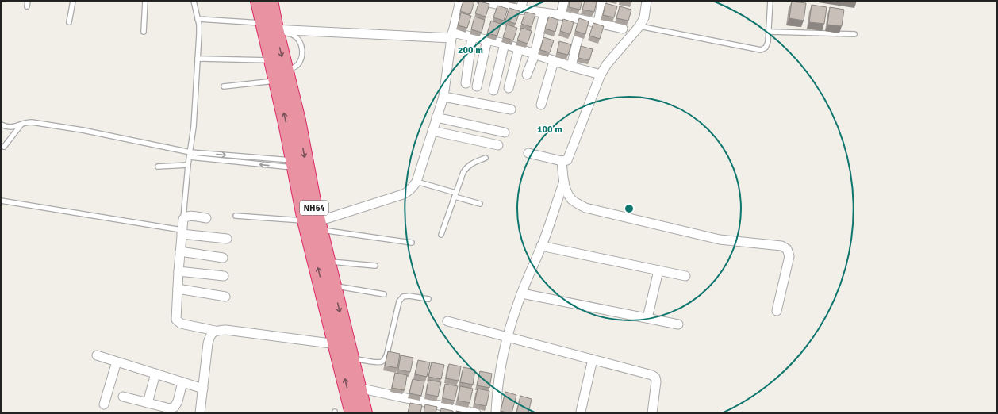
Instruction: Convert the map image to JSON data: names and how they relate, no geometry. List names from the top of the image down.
{
  "streets": {
    "highway": ["NH64"]
  },
  "rings": ["200 m", "100 m"]
}
